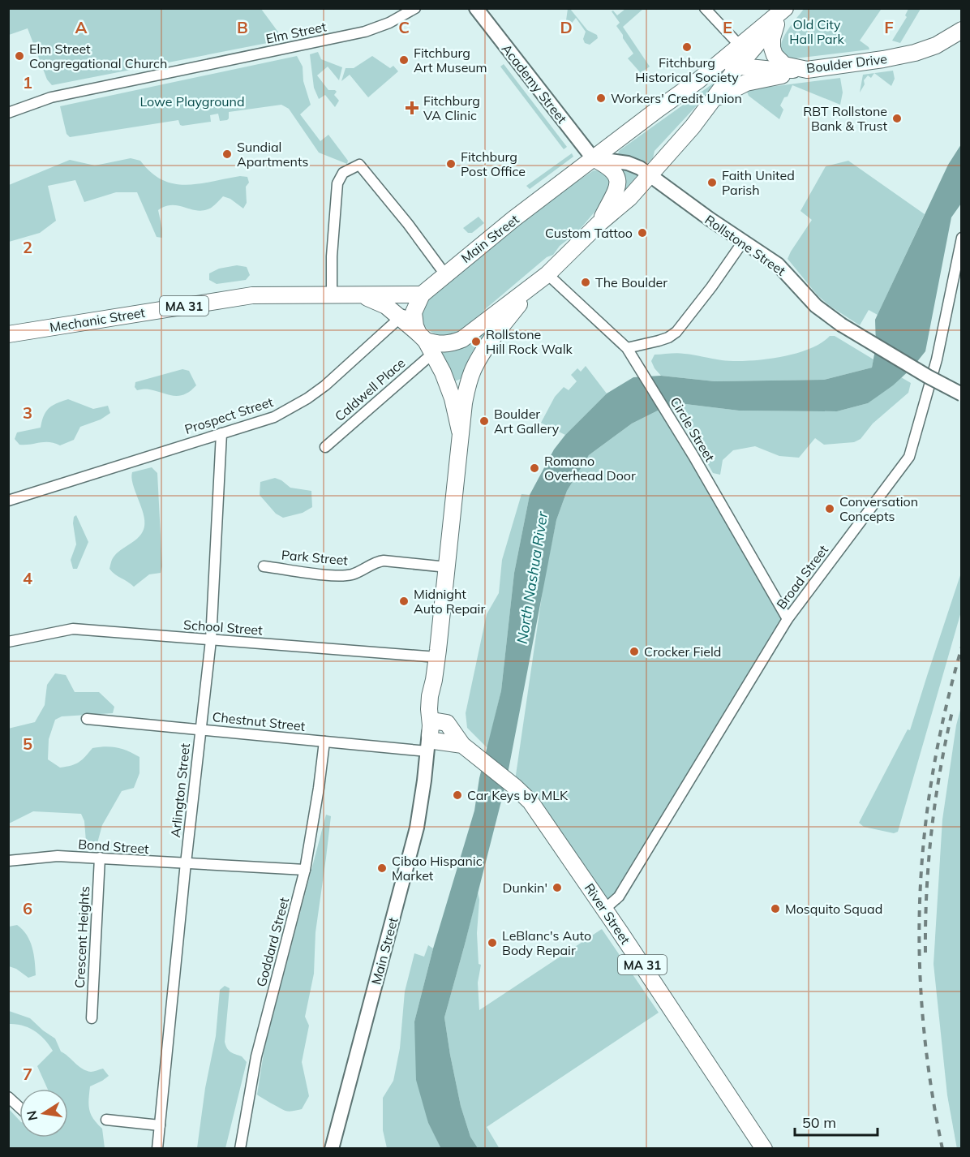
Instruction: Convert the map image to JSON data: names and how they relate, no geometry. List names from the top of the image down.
{
  "streets": {
    "main road": [
      "Boulder Drive",
      "Academy Street",
      "Main Street",
      "Rollstone Street",
      "MA 31",
      "Mechanic Street",
      "River Street"
    ],
    "street": [
      "Elm Street",
      "Caldwell Place",
      "Prospect Street",
      "Circle Street",
      "Park Street",
      "Broad Street",
      "School Street",
      "Chestnut Street",
      "Arlington Street",
      "Bond Street",
      "Crescent Heights",
      "Goddard Street"
    ]
  },
  "crossings": [
    ["Boulder Drive", "Main Street"],
    ["Academy Street", "Main Street"],
    ["Main Street", "Rollstone Street"],
    ["Main Street", "Mechanic Street"],
    ["Main Street", "Caldwell Place"],
    ["Main Street", "Prospect Street"],
    ["Main Street", "Circle Street"],
    ["Main Street", "Park Street"],
    ["Main Street", "School Street"],
    ["Main Street", "Chestnut Street"],
    ["Main Street", "River Street"],
    ["Mechanic Street", "Prospect Street"],
    ["Prospect Street", "Arlington Street"],
    ["Circle Street", "Broad Street"],
    ["Broad Street", "River Street"],
    ["School Street", "Arlington Street"],
    ["Chestnut Street", "Arlington Street"],
    ["Chestnut Street", "Goddard Street"],
    ["Arlington Street", "Bond Street"],
    ["Bond Street", "Crescent Heights"],
    ["Bond Street", "Goddard Street"]
  ],
  "water": ["North Nashua River"],
  "parks": ["Old City Hall Park", "Lowe Playground"],
  "places": {
    "other": [
      "Fitchburg Historical Society",
      "Elm Street Congregational Church",
      "Fitchburg Art Museum",
      "Workers' Credit Union",
      "RBT Rollstone Bank & Trust",
      "Sundial Apartments",
      "Fitchburg Post Office",
      "Faith United Parish",
      "Custom Tattoo",
      "The Boulder",
      "Rollstone Hill Rock Walk",
      "Boulder Art Gallery",
      "Romano Overhead Door",
      "Conversation Concepts",
      "Midnight Auto Repair",
      "Crocker Field",
      "Car Keys by MLK",
      "Cibao Hispanic Market",
      "Dunkin'",
      "Mosquito Squad",
      "LeBlanc's Auto Body Repair"
    ],
    "health": ["Fitchburg VA Clinic"]
  },
  "scale_bar": "50 m",
  "north": "left",
  "grid": {
    "columns": [
      "A",
      "B",
      "C",
      "D",
      "E",
      "F"
    ],
    "rows": [
      "1",
      "2",
      "3",
      "4",
      "5",
      "6",
      "7"
    ]
  }
}
